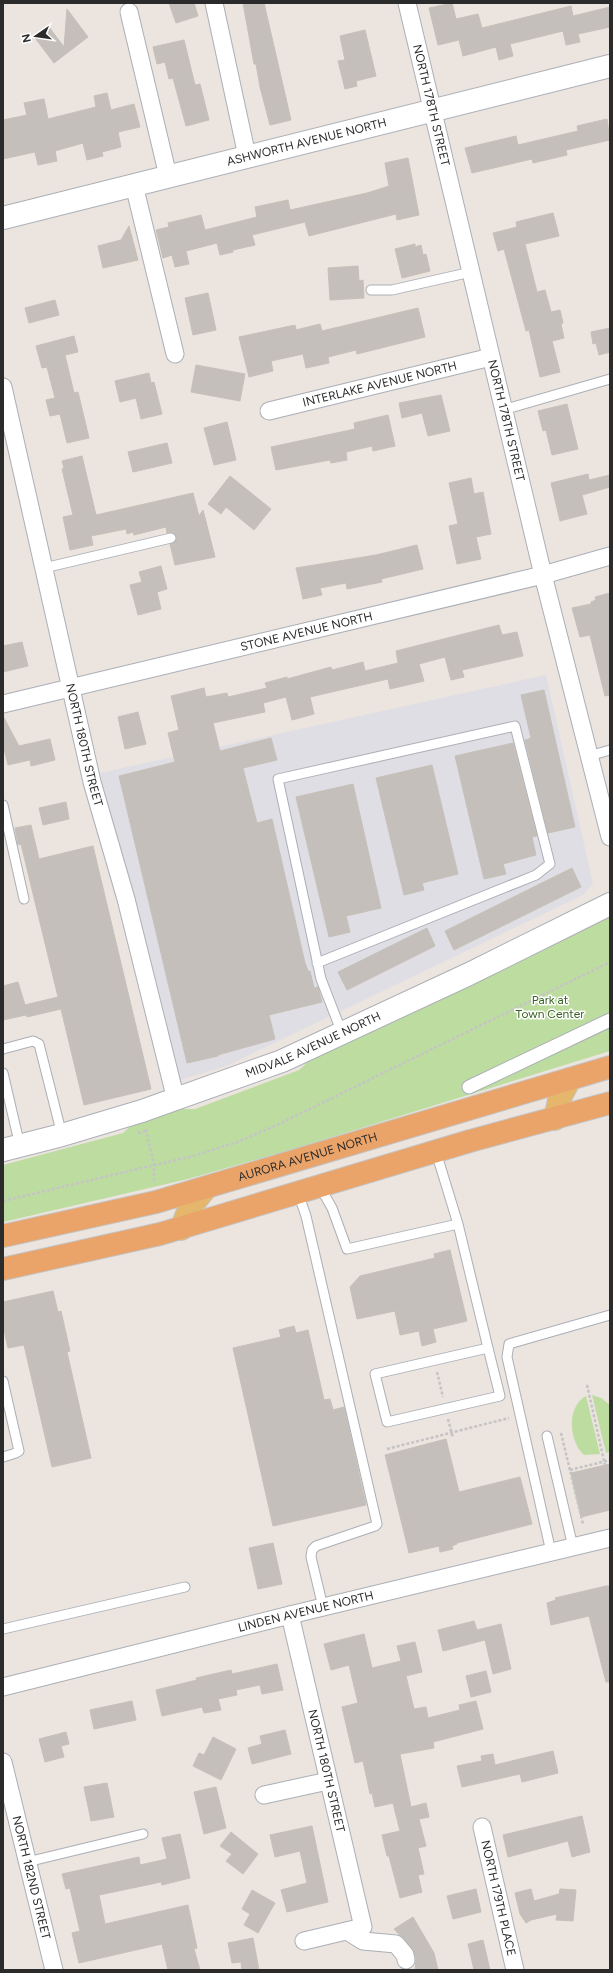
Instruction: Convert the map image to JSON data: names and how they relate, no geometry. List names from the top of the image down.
{
  "streets": {
    "highway": ["AURORA AVENUE NORTH"],
    "street": [
      "NORTH 178TH STREET",
      "ASHWORTH AVENUE NORTH",
      "INTERLAKE AVENUE NORTH",
      "STONE AVENUE NORTH",
      "NORTH 180TH STREET",
      "MIDVALE AVENUE NORTH",
      "LINDEN AVENUE NORTH",
      "NORTH 182ND STREET",
      "NORTH 179TH PLACE"
    ]
  },
  "crossings": [
    ["NORTH 178TH STREET", "ASHWORTH AVENUE NORTH"],
    ["NORTH 178TH STREET", "INTERLAKE AVENUE NORTH"],
    ["NORTH 178TH STREET", "STONE AVENUE NORTH"],
    ["STONE AVENUE NORTH", "NORTH 180TH STREET"],
    ["NORTH 180TH STREET", "MIDVALE AVENUE NORTH"],
    ["NORTH 180TH STREET", "LINDEN AVENUE NORTH"]
  ],
  "parks": ["Park at Town Center"],
  "north": "left"
}
